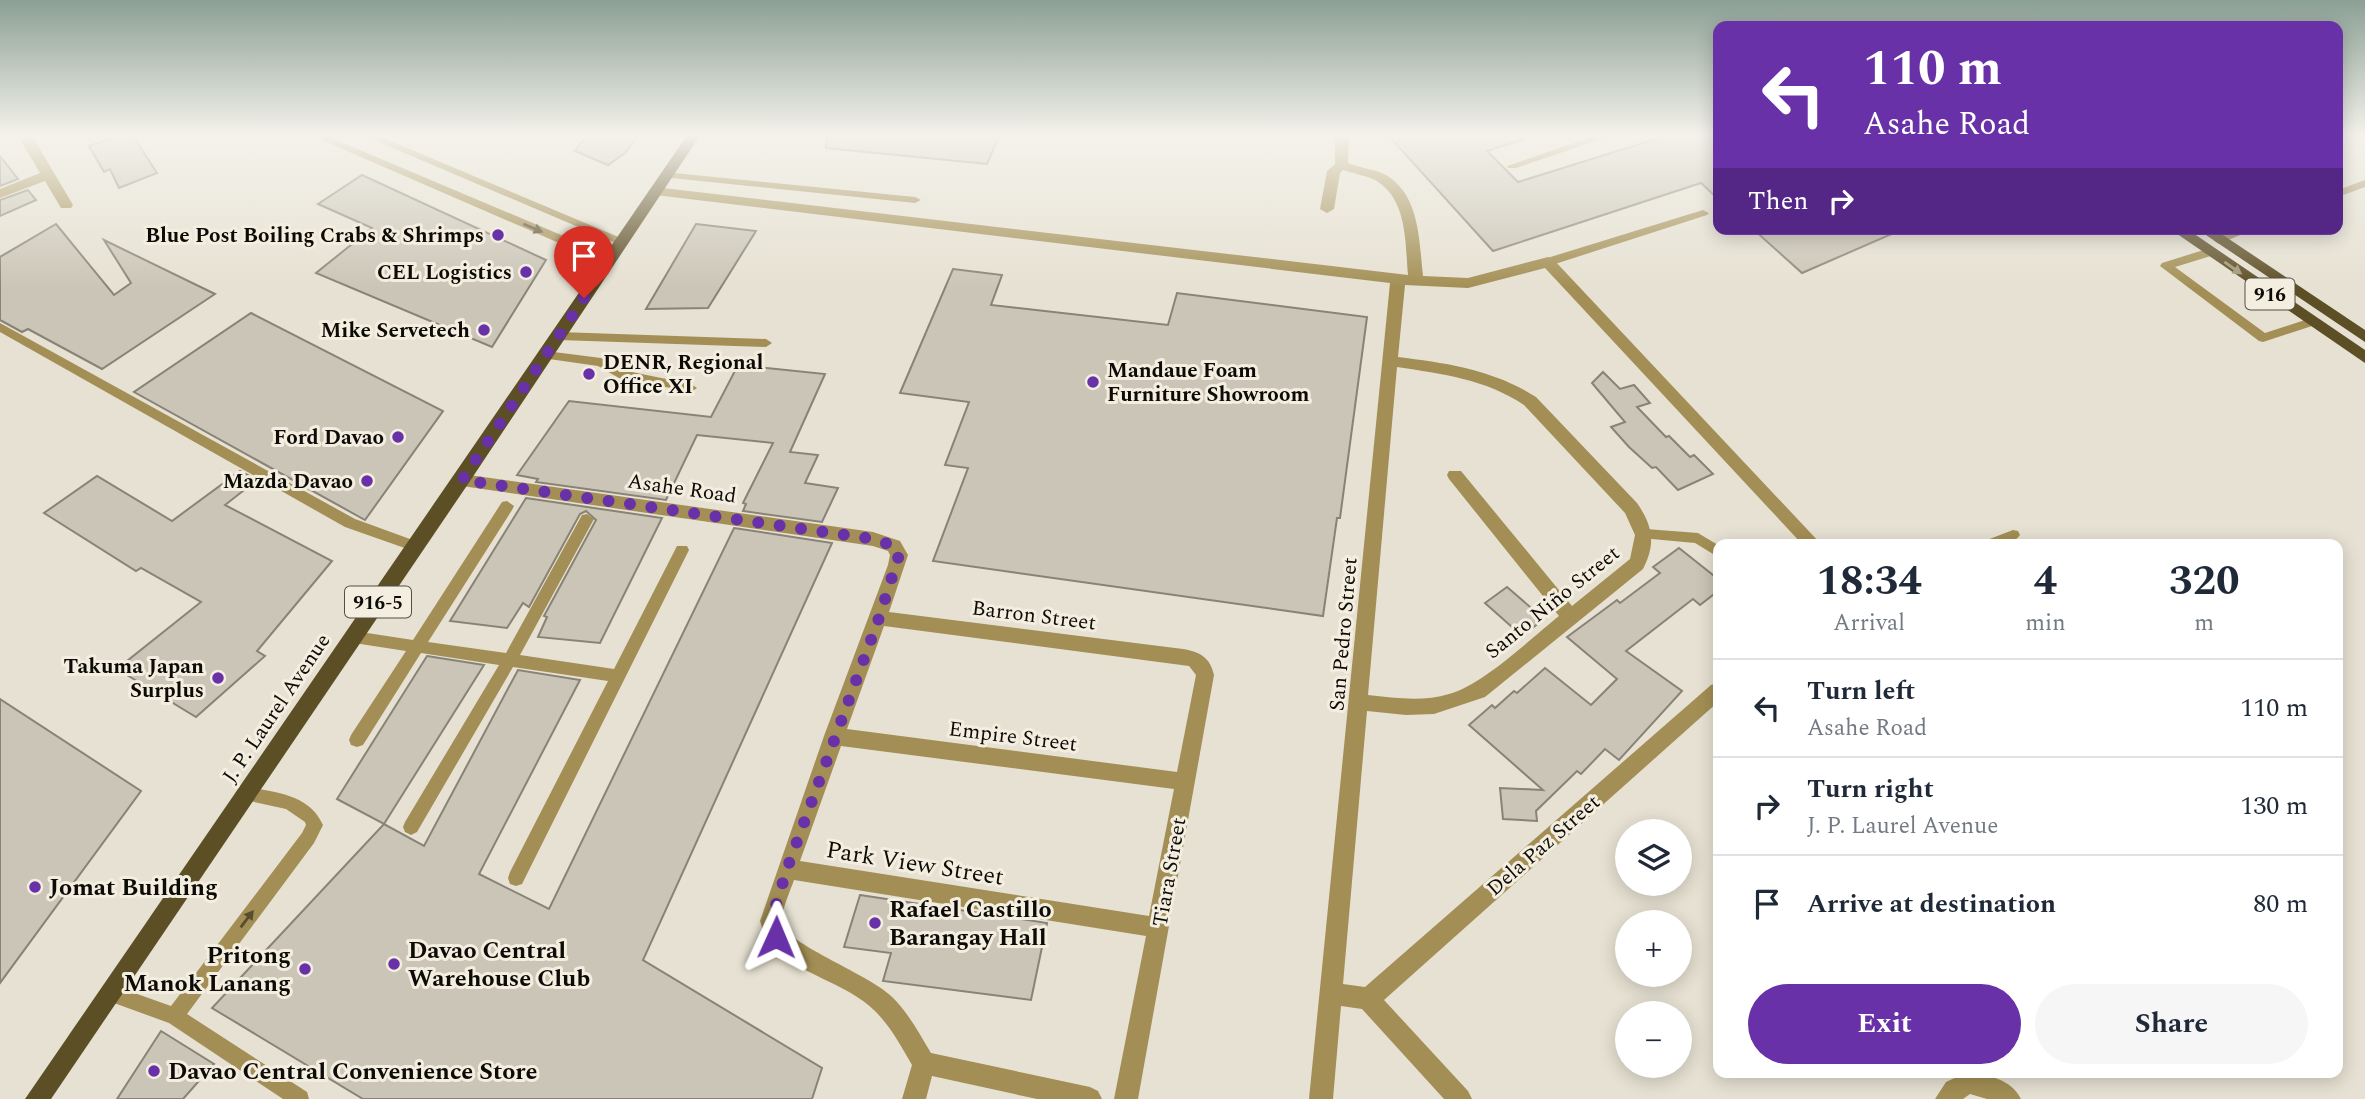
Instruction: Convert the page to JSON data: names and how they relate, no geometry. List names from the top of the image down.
{
  "streets": {
    "main road": ["916", "916-5", "J. P. Laurel Avenue"],
    "street": [
      "Asahe Road",
      "Santo Niño Street",
      "Barron Street",
      "San Pedro Street",
      "Empire Street",
      "Dela Paz Street",
      "Park View Street",
      "Tiara Street"
    ]
  },
  "crossings": [
    ["Asahe Road", "Barron Street"],
    ["Asahe Road", "J. P. Laurel Avenue"],
    ["Santo Niño Street", "San Pedro Street"],
    ["Barron Street", "Tiara Street"],
    ["Empire Street", "Tiara Street"],
    ["Park View Street", "Tiara Street"]
  ],
  "places": [
    "Blue Post Boiling Crabs & Shrimps",
    "CEL Logistics",
    "Mike Servetech",
    "DENR, Regional Office XI",
    "Mandaue Foam Furniture Showroom",
    "Ford Davao",
    "Mazda Davao",
    "Takuma Japan Surplus",
    "Jomat Building",
    "Rafael Castillo Barangay Hall",
    "Davao Central Warehouse Club",
    "Pritong Manok Lanang",
    "Davao Central Convenience Store"
  ],
  "page": {
    "turn": ["110 m", "Asahe Road"],
    "then": "Then",
    "eta": [
      "18:34",
      "Arrival",
      "4",
      "min",
      "320",
      "m"
    ],
    "list": [
      {
        "name": "Turn left",
        "note": "Asahe Road",
        "value": "110 m"
      },
      {
        "name": "Turn right",
        "note": "J. P. Laurel Avenue",
        "value": "130 m"
      },
      {
        "name": "Arrive at destination",
        "value": "80 m"
      }
    ],
    "map_buttons": ["+", "−"],
    "buttons": ["Exit", "Share"]
  }
}
